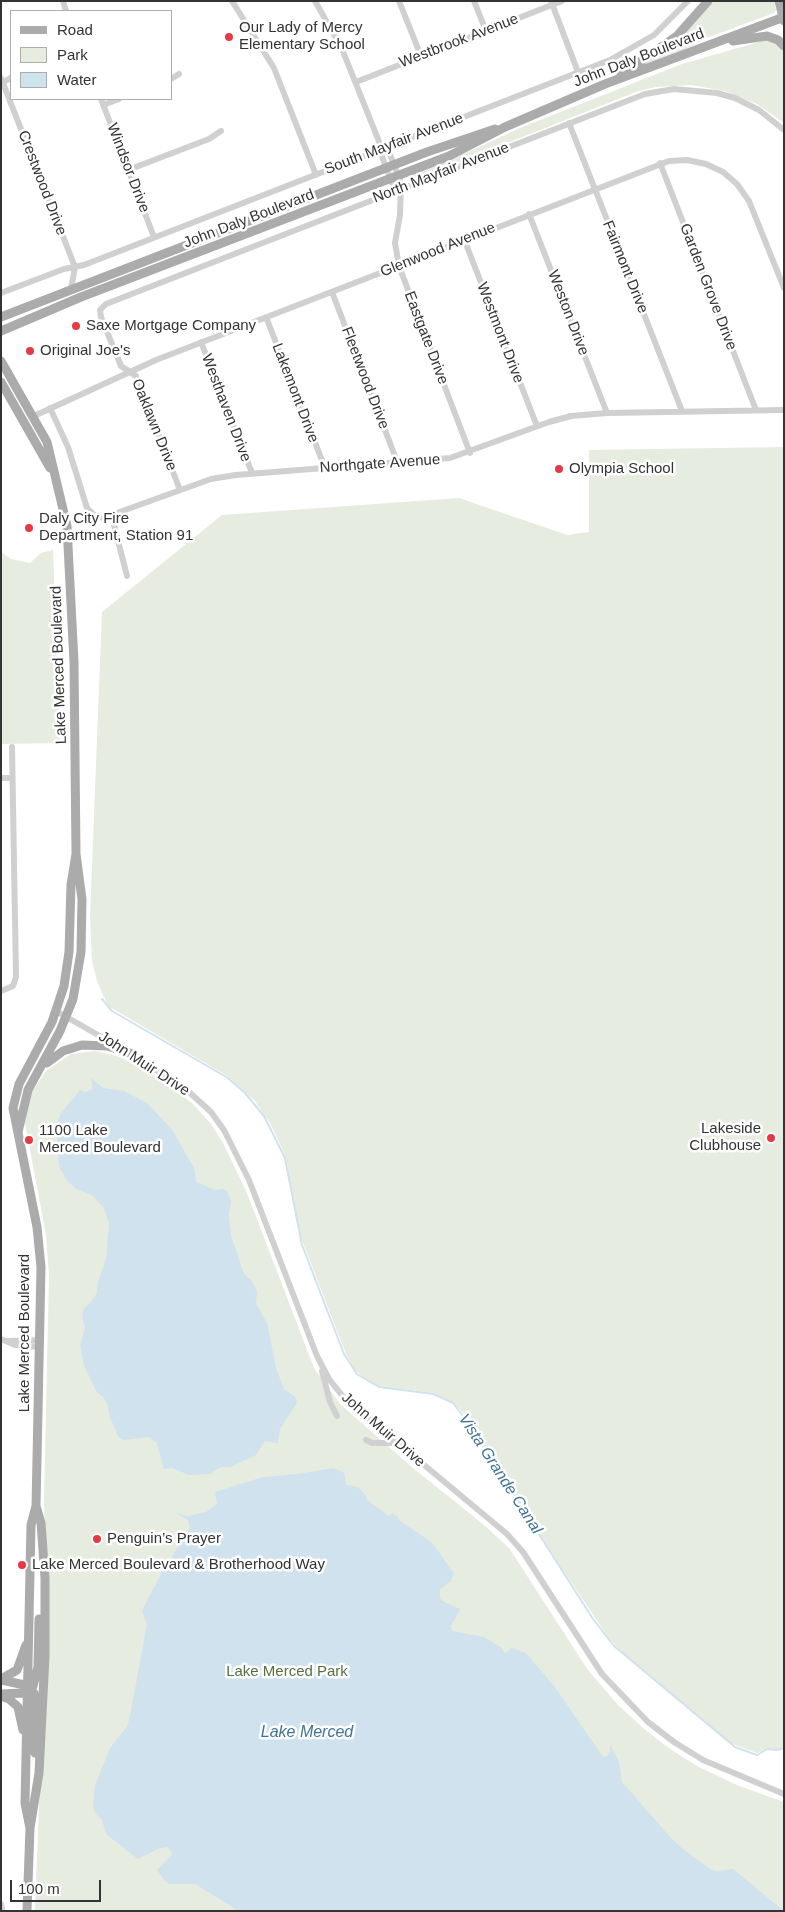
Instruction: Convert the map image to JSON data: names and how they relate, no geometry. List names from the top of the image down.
{
  "streets": {
    "main road": ["John Daly Boulevard", "Lake Merced Boulevard"],
    "street": [
      "Westbrook Avenue",
      "South Mayfair Avenue",
      "Windsor Drive",
      "North Mayfair Avenue",
      "Crestwood Drive",
      "Glenwood Avenue",
      "Fairmont Drive",
      "Garden Grove Drive",
      "Weston Drive",
      "Westmont Drive",
      "Eastgate Drive",
      "Fleetwood Drive",
      "Lakemont Drive",
      "Westhaven Drive",
      "Oaklawn Drive",
      "Northgate Avenue",
      "John Muir Drive"
    ]
  },
  "crossings": [
    ["South Mayfair Avenue", "Windsor Drive"],
    ["South Mayfair Avenue", "Crestwood Drive"],
    ["North Mayfair Avenue", "Fairmont Drive"],
    ["North Mayfair Avenue", "Eastgate Drive"],
    ["North Mayfair Avenue", "Oaklawn Drive"],
    ["Glenwood Avenue", "Fairmont Drive"],
    ["Glenwood Avenue", "Garden Grove Drive"],
    ["Glenwood Avenue", "Weston Drive"],
    ["Glenwood Avenue", "Westmont Drive"],
    ["Glenwood Avenue", "Eastgate Drive"],
    ["Glenwood Avenue", "Fleetwood Drive"],
    ["Glenwood Avenue", "Lakemont Drive"],
    ["Glenwood Avenue", "Westhaven Drive"],
    ["Glenwood Avenue", "Oaklawn Drive"],
    ["Glenwood Avenue", "Lake Merced Boulevard"],
    ["Fairmont Drive", "Northgate Avenue"],
    ["Garden Grove Drive", "Northgate Avenue"],
    ["Weston Drive", "Northgate Avenue"],
    ["Westmont Drive", "Northgate Avenue"],
    ["Eastgate Drive", "Northgate Avenue"],
    ["Fleetwood Drive", "Northgate Avenue"],
    ["Lakemont Drive", "Northgate Avenue"],
    ["Westhaven Drive", "Northgate Avenue"],
    ["Oaklawn Drive", "Northgate Avenue"],
    ["Lake Merced Boulevard", "John Muir Drive"]
  ],
  "water": ["Vista Grande Canal", "Lake Merced"],
  "parks": ["Lake Merced Park"],
  "places": [
    "Our Lady of Mercy Elementary School",
    "Saxe Mortgage Company",
    "Original Joe's",
    "Olympia School",
    "Daly City Fire Department, Station 91",
    "Lakeside Clubhouse",
    "1100 Lake Merced Boulevard",
    "Penguin’s Prayer",
    "Lake Merced Boulevard & Brotherhood Way"
  ],
  "legend": ["Road", "Park", "Water"],
  "scale_bar": "100 m"
}
